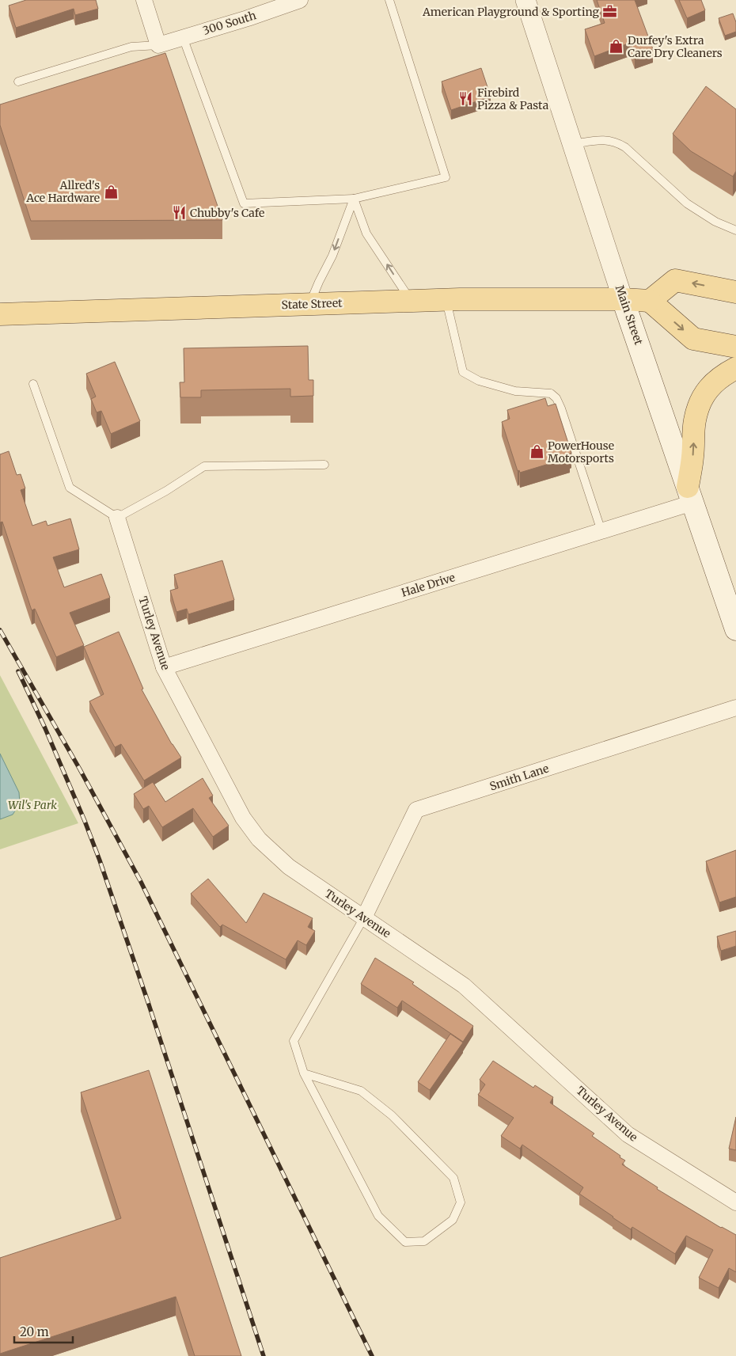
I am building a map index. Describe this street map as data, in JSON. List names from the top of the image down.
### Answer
{
  "streets": {
    "main road": ["State Street", "Main Street"],
    "street": [
      "300 South",
      "Hale Drive",
      "Turley Avenue",
      "Smith Lane"
    ]
  },
  "crossings": [
    ["State Street", "Main Street"],
    ["Main Street", "Hale Drive"],
    ["Hale Drive", "Turley Avenue"],
    ["Turley Avenue", "Smith Lane"]
  ],
  "parks": ["Wil's Park"],
  "places": {
    "office": ["American Playground & Sporting"],
    "shop": ["Durfey's Extra Care Dry Cleaners", "Allred's Ace Hardware", "PowerHouse Motorsports"],
    "restaurant": ["Firebird Pizza & Pasta", "Chubby's Cafe"]
  },
  "scale_bar": "20 m"
}
